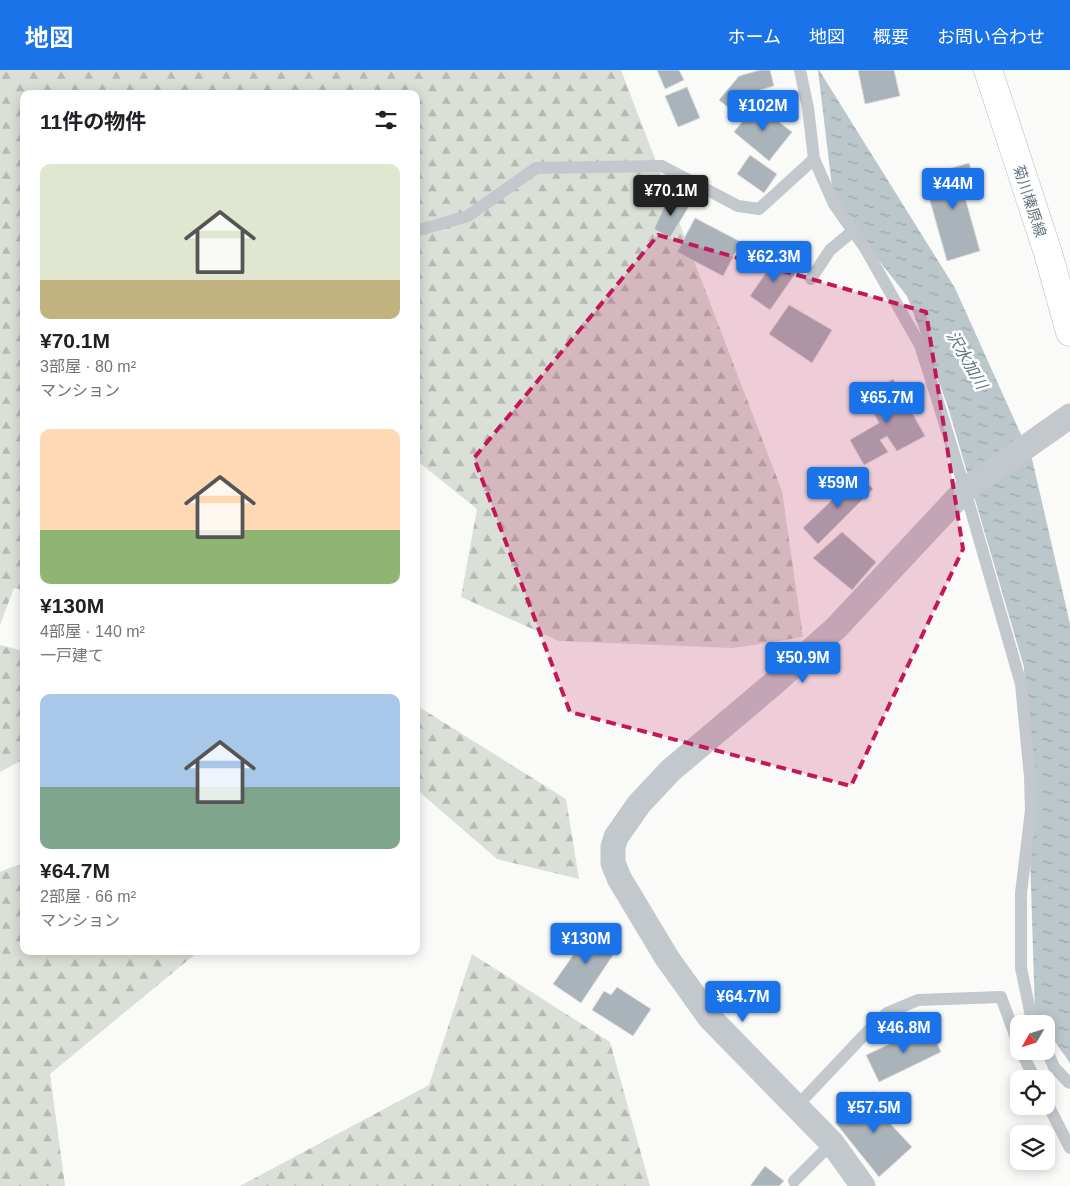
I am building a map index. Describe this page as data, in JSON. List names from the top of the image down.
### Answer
{
  "streets": {
    "main road": ["菊川榛原線"]
  },
  "water": ["沢水加川"],
  "north": "bottom left",
  "page": {
    "header": "地図",
    "nav": [
      "ホーム",
      "地図",
      "概要",
      "お問い合わせ"
    ],
    "price": [
      "¥102M",
      "¥44M",
      "¥70.1M",
      "¥62.3M",
      "¥65.7M",
      "¥59M",
      "¥50.9M",
      "¥130M",
      "¥64.7M",
      "¥46.8M",
      "¥57.5M"
    ],
    "heading": "11件の物件",
    "list": [
      {
        "name": "¥70.1M",
        "note": "3部屋 · 80 m² · マンション"
      },
      {
        "name": "¥130M",
        "note": "4部屋 · 140 m² · 一戸建て"
      },
      {
        "name": "¥64.7M",
        "note": "2部屋 · 66 m² · マンション"
      }
    ]
  }
}
